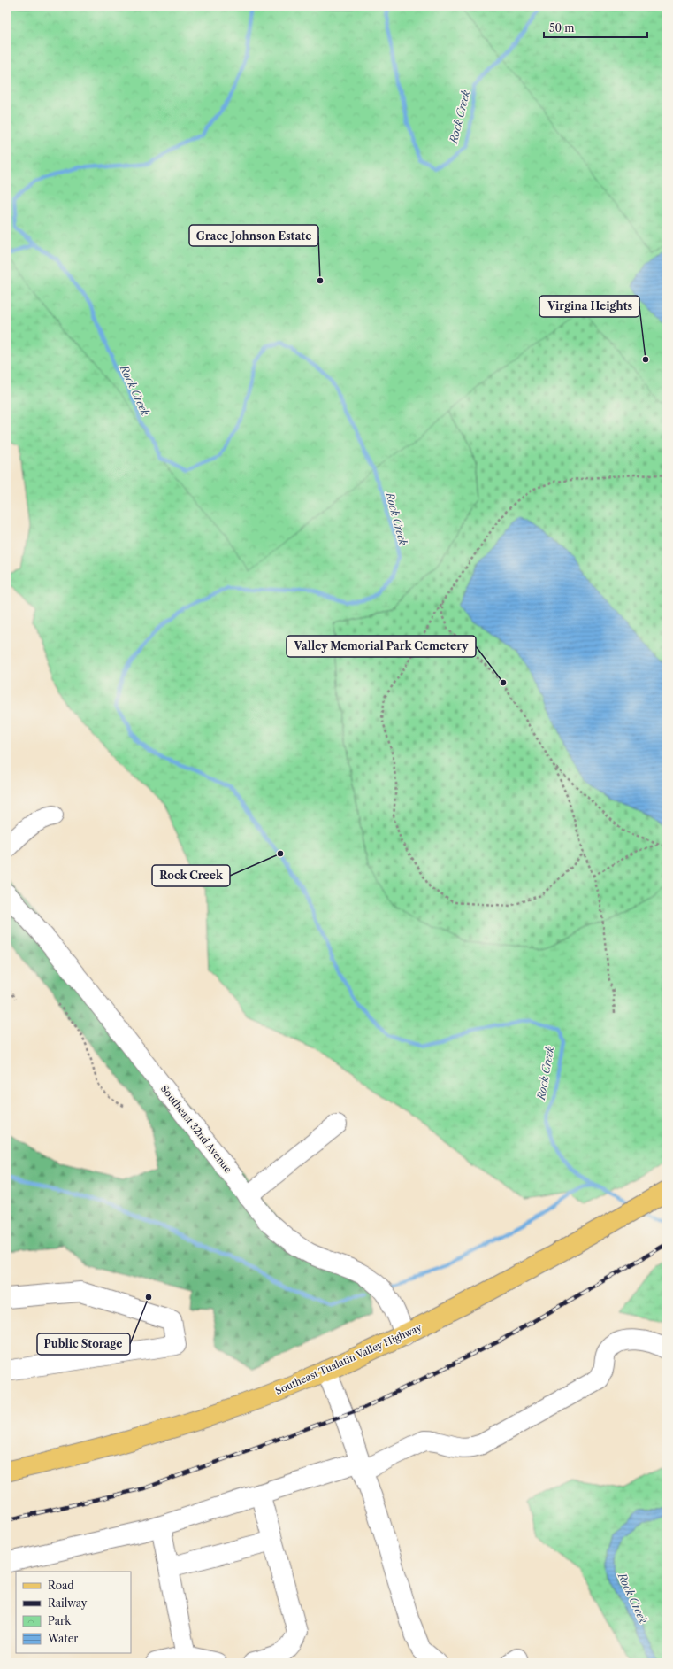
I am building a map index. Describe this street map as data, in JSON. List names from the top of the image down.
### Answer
{
  "streets": {
    "main road": ["Southeast Tualatin Valley Highway"],
    "street": ["Southeast 32nd Avenue"]
  },
  "crossings": [
    ["Southeast 32nd Avenue", "Southeast Tualatin Valley Highway"]
  ],
  "water": ["Rock Creek"],
  "places": [
    "Grace Johnson Estate",
    "Virgina Heights",
    "Valley Memorial Park Cemetery",
    "Rock Creek",
    "Public Storage"
  ],
  "legend": [
    "Road",
    "Railway",
    "Park",
    "Water"
  ],
  "scale_bar": "50 m"
}
